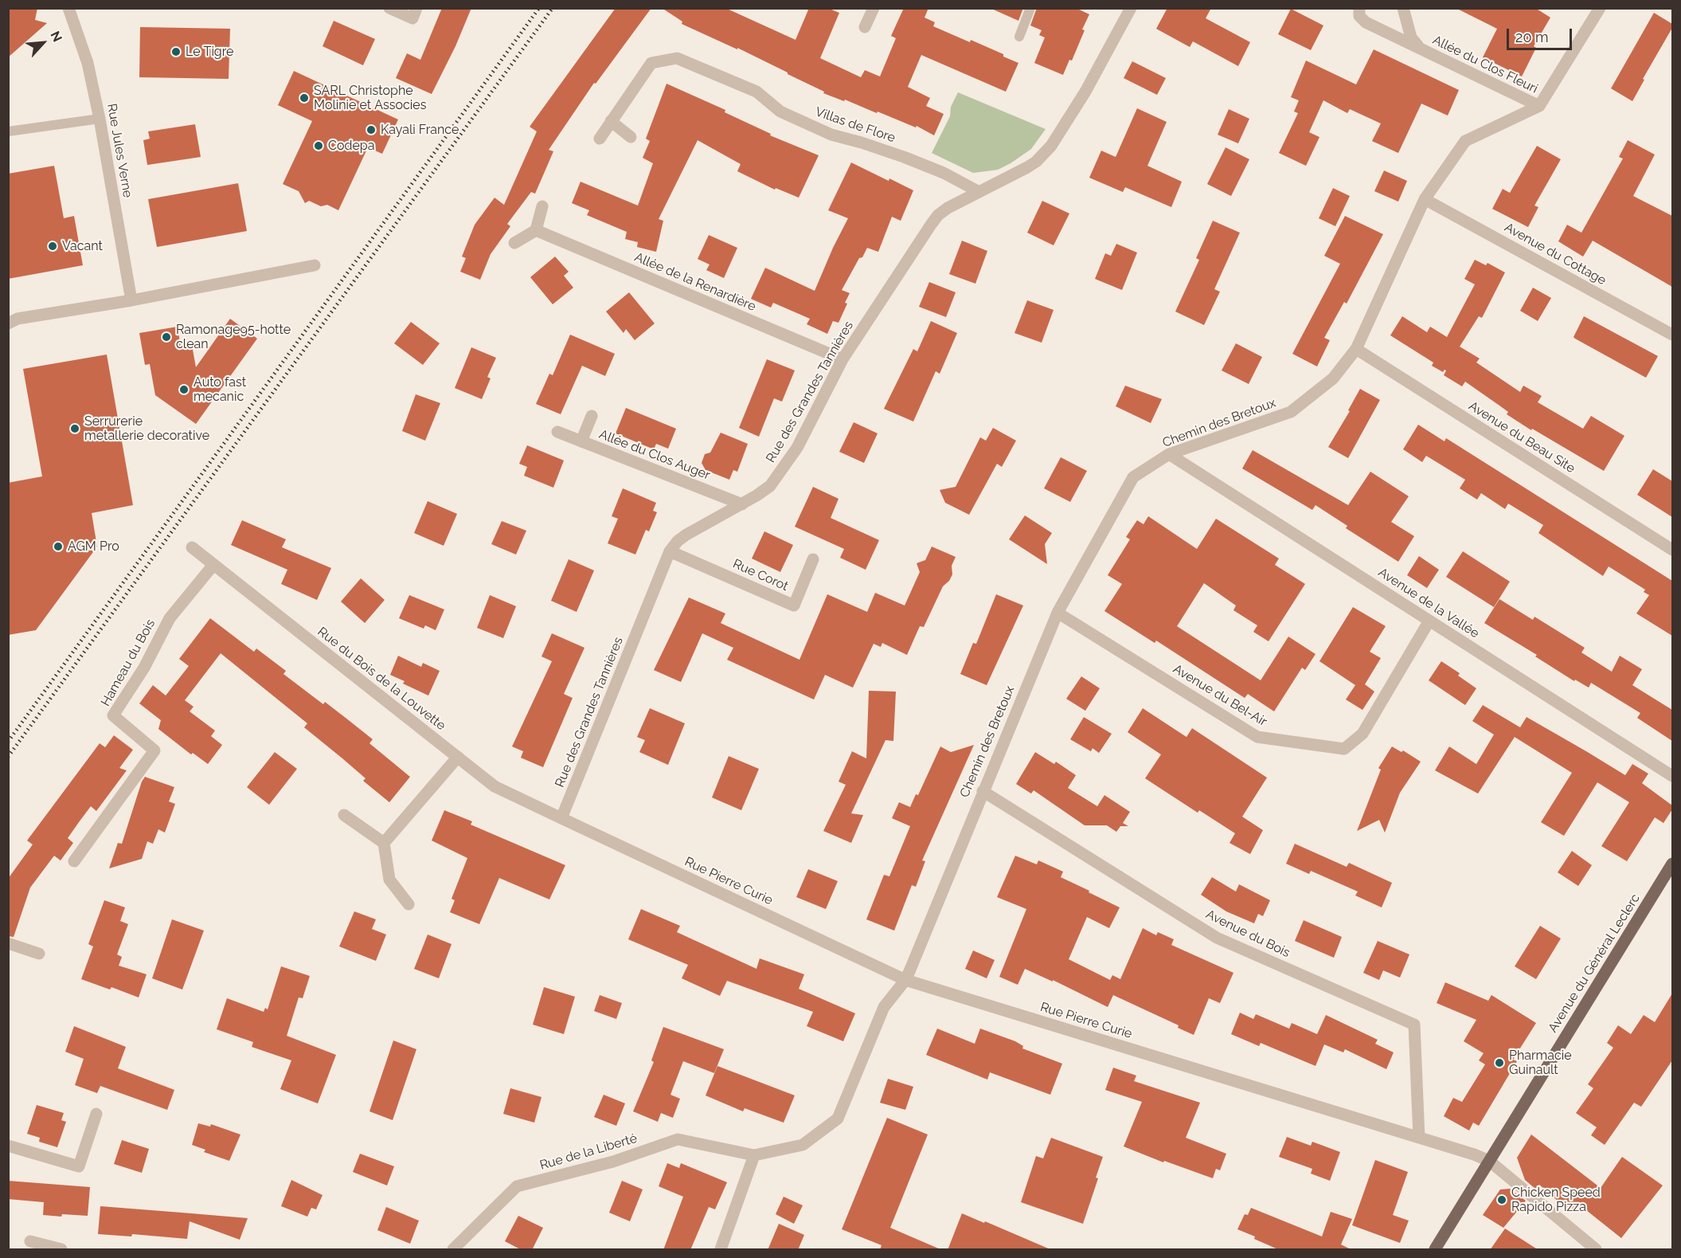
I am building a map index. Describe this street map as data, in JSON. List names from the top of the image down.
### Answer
{
  "streets": {
    "main road": ["Avenue du Général Leclerc"],
    "street": [
      "Allée du Clos Fleuri",
      "Villas de Flore",
      "Rue Jules Verne",
      "Avenue du Cottage",
      "Allée de la Renardière",
      "Rue des Grandes Tannières",
      "Chemin des Bretoux",
      "Avenue du Beau Site",
      "Allée du Clos Auger",
      "Rue Corot",
      "Avenue de la Vallée",
      "Hameau du Bois",
      "Rue du Bois de la Louvette",
      "Avenue du Bel-Air",
      "Rue Pierre Curie",
      "Avenue du Bois",
      "Rue de la Liberté"
    ]
  },
  "crossings": [
    ["Allée du Clos Fleuri", "Chemin des Bretoux"],
    ["Villas de Flore", "Rue des Grandes Tannières"],
    ["Avenue du Cottage", "Chemin des Bretoux"],
    ["Allée de la Renardière", "Rue des Grandes Tannières"],
    ["Rue des Grandes Tannières", "Allée du Clos Auger"],
    ["Rue des Grandes Tannières", "Rue Corot"],
    ["Rue des Grandes Tannières", "Rue du Bois de la Louvette"],
    ["Rue des Grandes Tannières", "Rue Pierre Curie"],
    ["Chemin des Bretoux", "Avenue du Beau Site"],
    ["Chemin des Bretoux", "Avenue de la Vallée"],
    ["Chemin des Bretoux", "Avenue du Bel-Air"],
    ["Chemin des Bretoux", "Rue Pierre Curie"],
    ["Chemin des Bretoux", "Avenue du Bois"],
    ["Chemin des Bretoux", "Rue de la Liberté"],
    ["Avenue de la Vallée", "Avenue du Bel-Air"],
    ["Hameau du Bois", "Rue du Bois de la Louvette"],
    ["Rue du Bois de la Louvette", "Rue Pierre Curie"],
    ["Rue Pierre Curie", "Avenue du Bois"],
    ["Rue Pierre Curie", "Avenue du Général Leclerc"]
  ],
  "places": [
    "Le Tigre",
    "SARL Christophe Molinie et Associes",
    "Kayali France",
    "Codepa",
    "Vacant",
    "Ramonage95-hotte clean",
    "Auto fast mecanic",
    "Serrurerie metallerie decorative",
    "AGM Pro",
    "Pharmacie Guinault",
    "Chicken Speed Rapido Pizza"
  ],
  "scale_bar": "20 m",
  "north": "top right"
}
